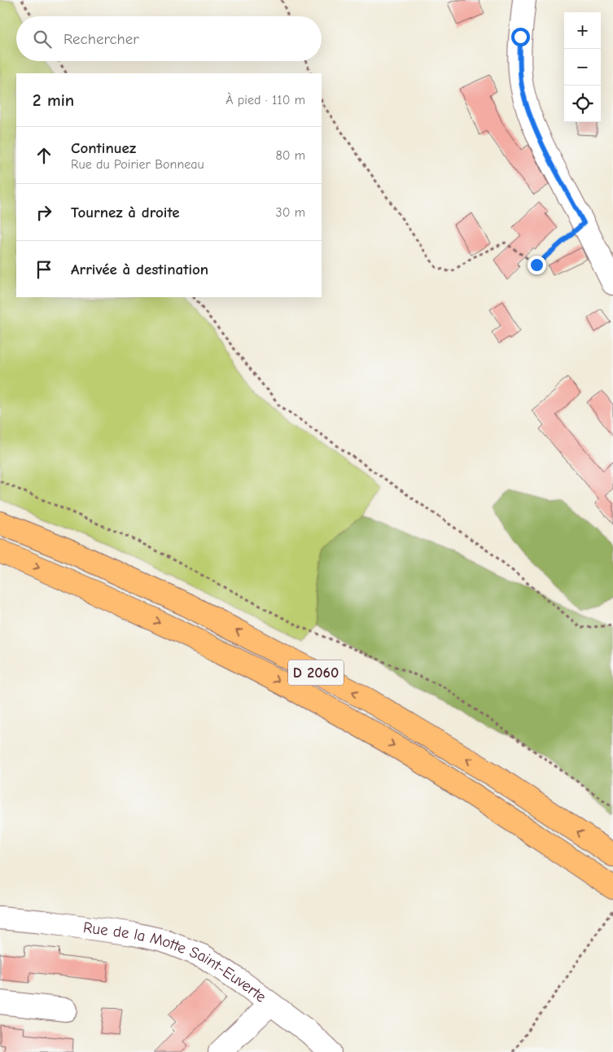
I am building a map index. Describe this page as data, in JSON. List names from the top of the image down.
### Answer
{
  "streets": {
    "highway": ["D 2060"],
    "street": ["Rue de la Motte Saint-Euverte"]
  },
  "page": {
    "map_buttons": ["+", "−"],
    "search": "Rechercher",
    "heading": ["2 min", "À pied · 110 m"],
    "list": [
      ["Continuez", "Rue du Poirier Bonneau", "80 m"],
      ["Tournez à droite", "30 m"],
      "Arrivée à destination"
    ]
  }
}
